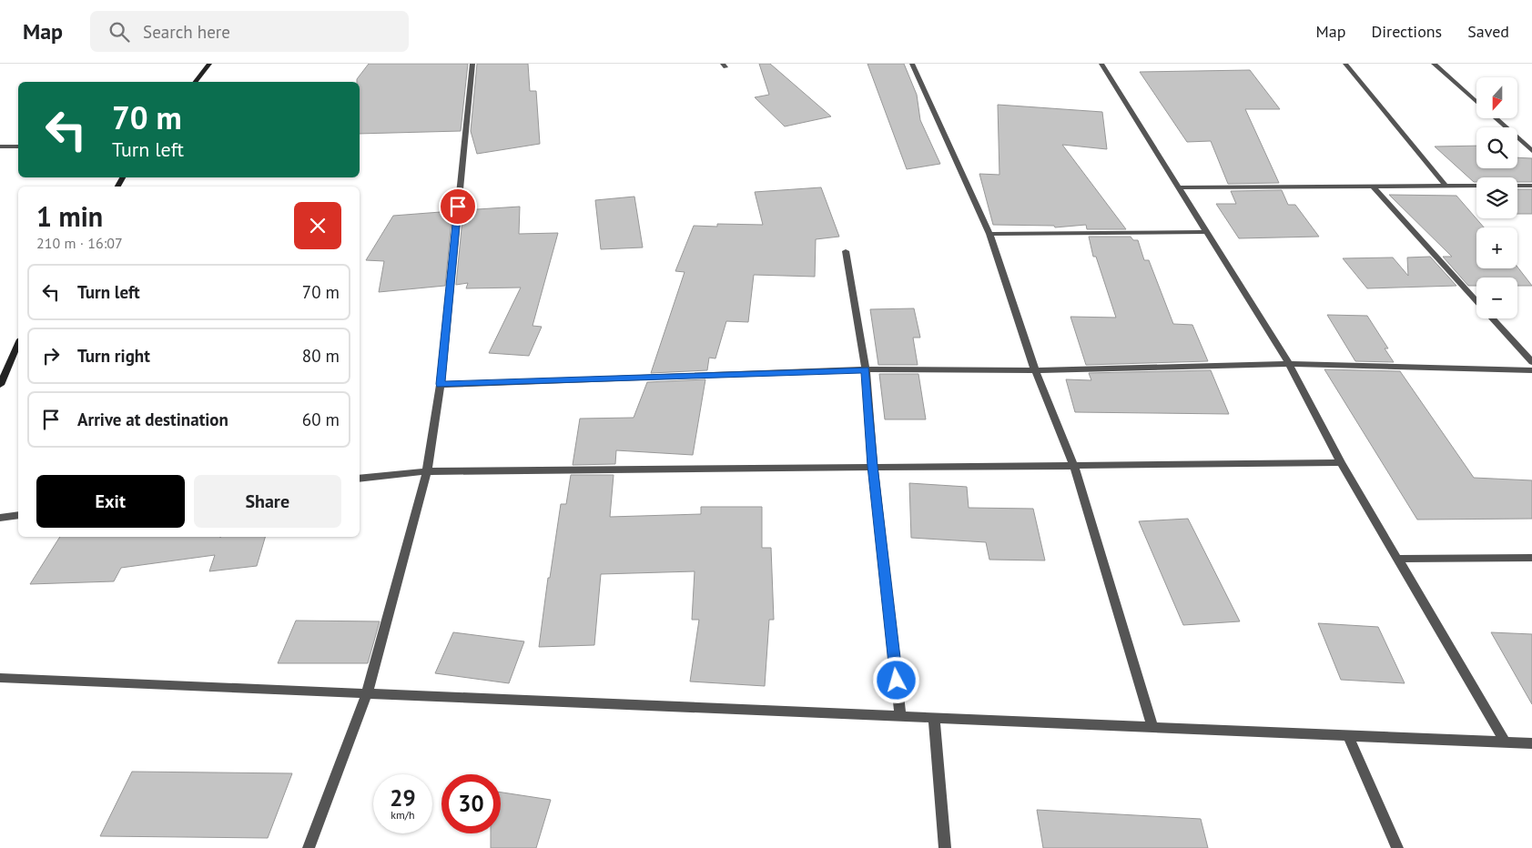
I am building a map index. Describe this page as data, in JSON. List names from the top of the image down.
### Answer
{
  "north": "bottom",
  "page": {
    "header": "Map",
    "search": "Search here",
    "nav": ["Map", "Directions", "Saved"],
    "map_buttons": ["+", "−"],
    "turn": ["70 m", "Turn left"],
    "heading": ["1 min", "210 m · 16:07"],
    "list": [
      {
        "name": "Turn left",
        "value": "70 m"
      },
      {
        "name": "Turn right",
        "value": "80 m"
      },
      {
        "name": "Arrive at destination",
        "value": "60 m"
      }
    ],
    "buttons": ["Exit", "Share"],
    "speed": "29 km/h",
    "limit": "30"
  }
}
